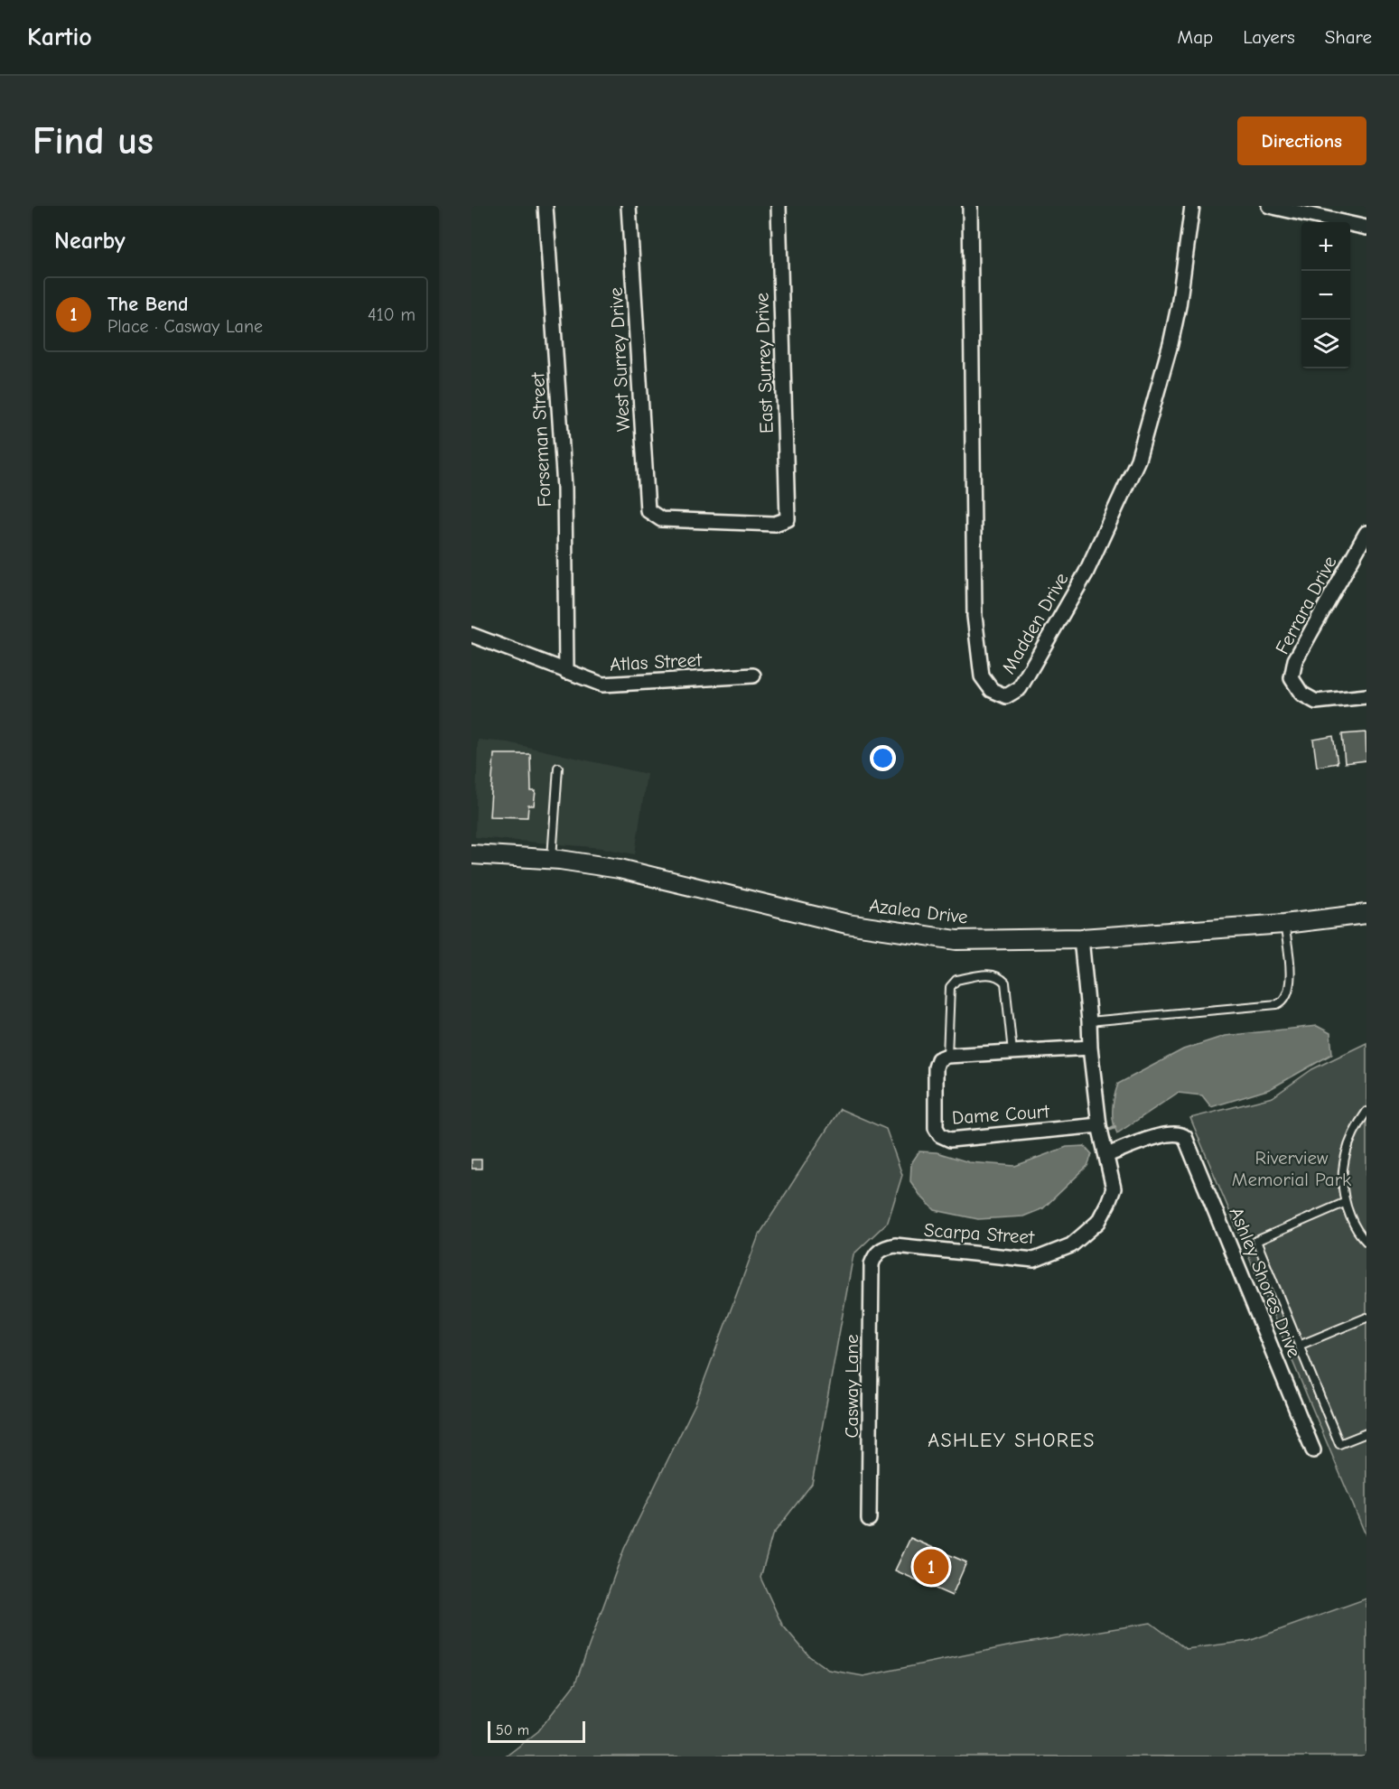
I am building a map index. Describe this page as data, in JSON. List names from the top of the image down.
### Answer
{
  "streets": {
    "street": [
      "West Surrey Drive",
      "East Surrey Drive",
      "Forseman Street",
      "Ferrara Drive",
      "Madden Drive",
      "Atlas Street",
      "Azalea Drive",
      "Dame Court",
      "Scarpa Street",
      "Ashley Shores Drive",
      "Casway Lane"
    ]
  },
  "crossings": [
    ["West Surrey Drive", "East Surrey Drive"],
    ["Forseman Street", "Atlas Street"],
    ["Scarpa Street", "Ashley Shores Drive"],
    ["Scarpa Street", "Casway Lane"]
  ],
  "districts": ["ASHLEY SHORES"],
  "parks": ["Riverview Memorial Park"],
  "scale_bar": "50 m",
  "page": {
    "header": "Kartio",
    "nav": ["Map", "Layers", "Share"],
    "buttons": "Directions",
    "title": "Find us",
    "heading": "Nearby",
    "map_buttons": ["+", "−"],
    "list": [
      {
        "mark": "1",
        "name": "The Bend",
        "note": "Place · Casway Lane",
        "value": "410 m"
      }
    ],
    "pins": "1",
    "scale": "50 m"
  }
}
